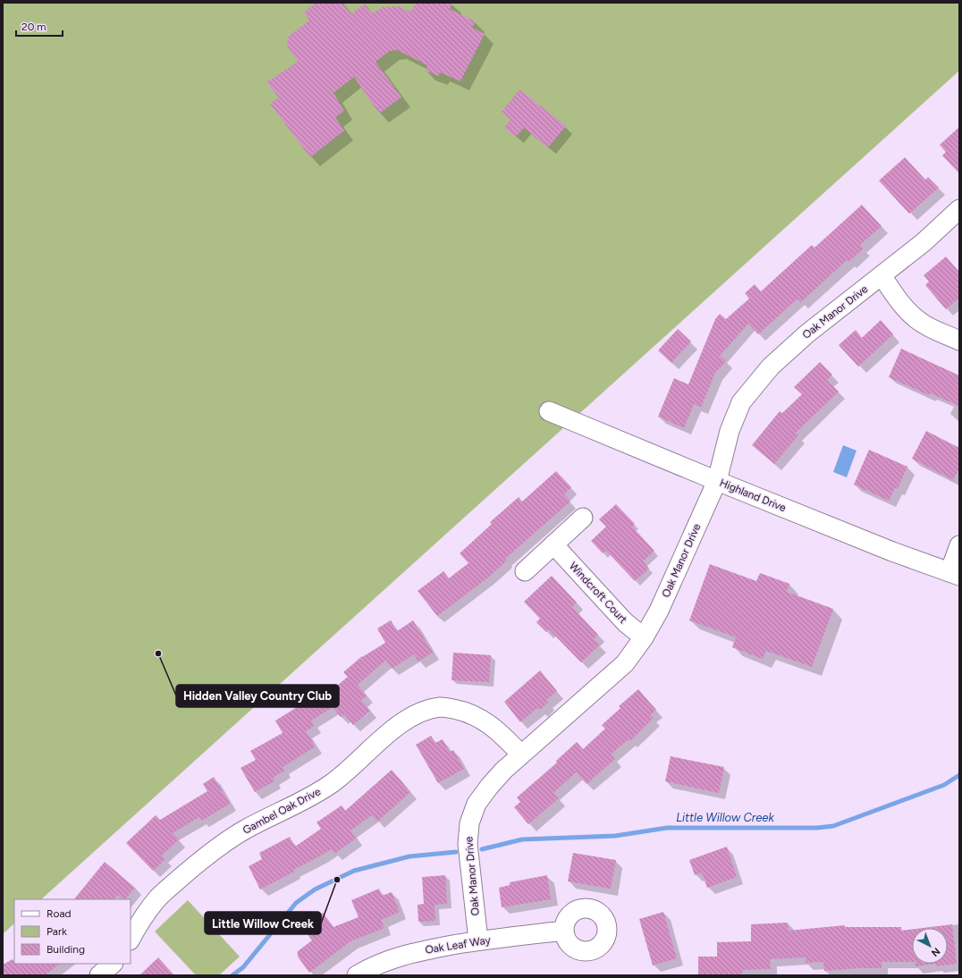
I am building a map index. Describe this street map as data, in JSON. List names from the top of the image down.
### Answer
{
  "streets": {
    "street": [
      "Oak Manor Drive",
      "Highland Drive",
      "Windcroft Court",
      "Gambel Oak Drive",
      "Oak Leaf Way"
    ]
  },
  "crossings": [
    ["Oak Manor Drive", "Highland Drive"],
    ["Oak Manor Drive", "Windcroft Court"],
    ["Oak Manor Drive", "Gambel Oak Drive"],
    ["Oak Manor Drive", "Oak Leaf Way"]
  ],
  "water": ["Little Willow Creek"],
  "places": ["Hidden Valley Country Club", "Little Willow Creek"],
  "legend": ["Road", "Park", "Building"],
  "scale_bar": "20 m",
  "north": "bottom right"
}
